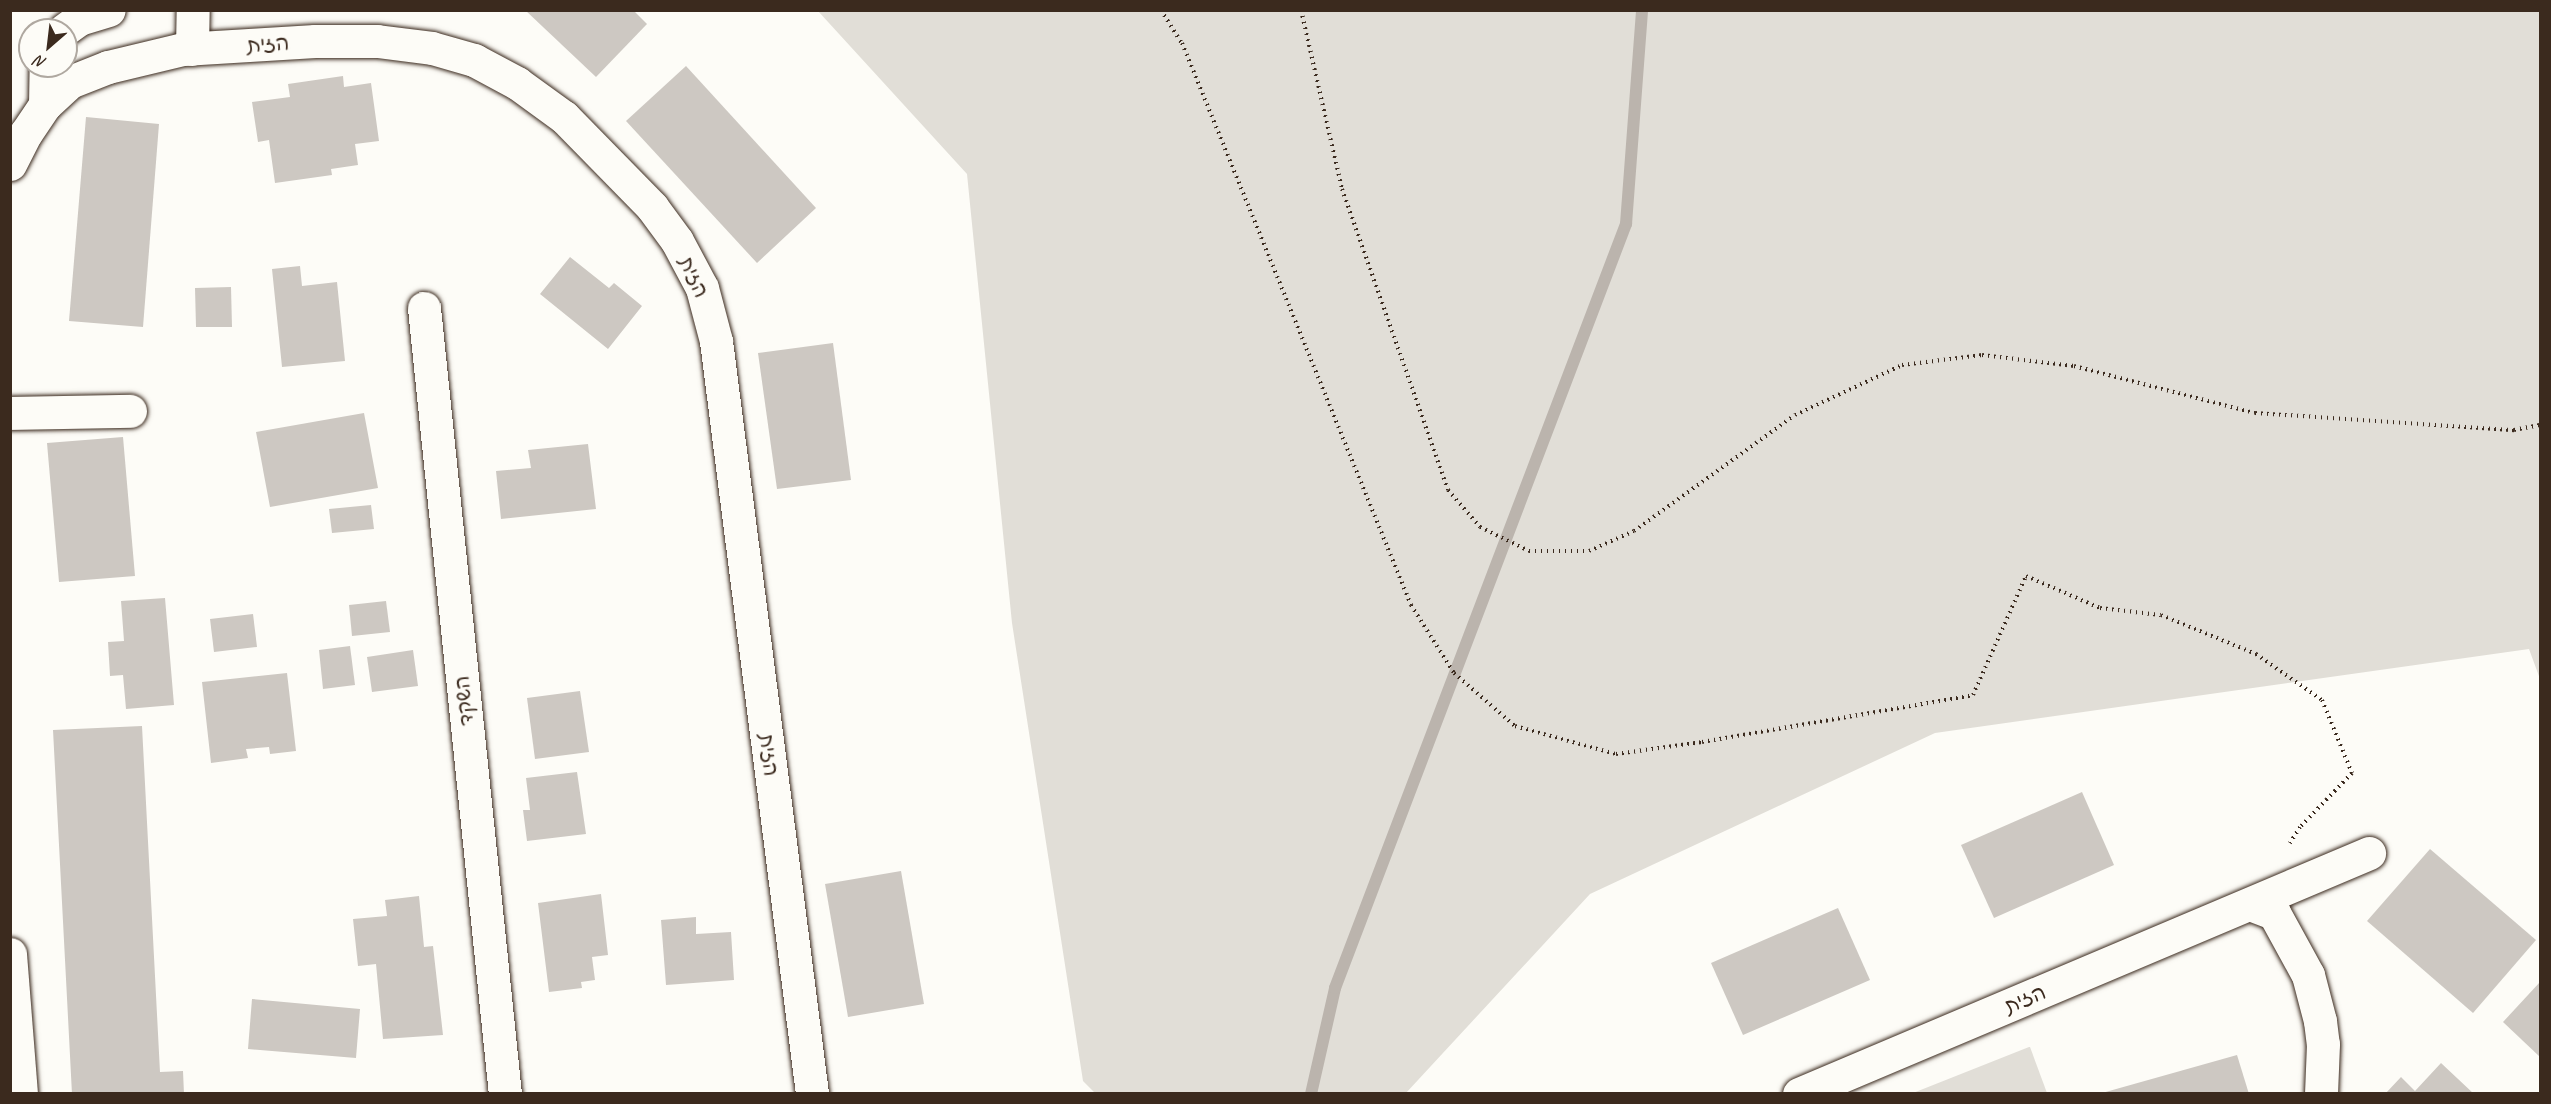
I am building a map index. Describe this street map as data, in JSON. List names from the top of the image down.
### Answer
{
  "streets": {
    "street": ["הזית", "השקד"]
  },
  "north": "bottom left"
}
